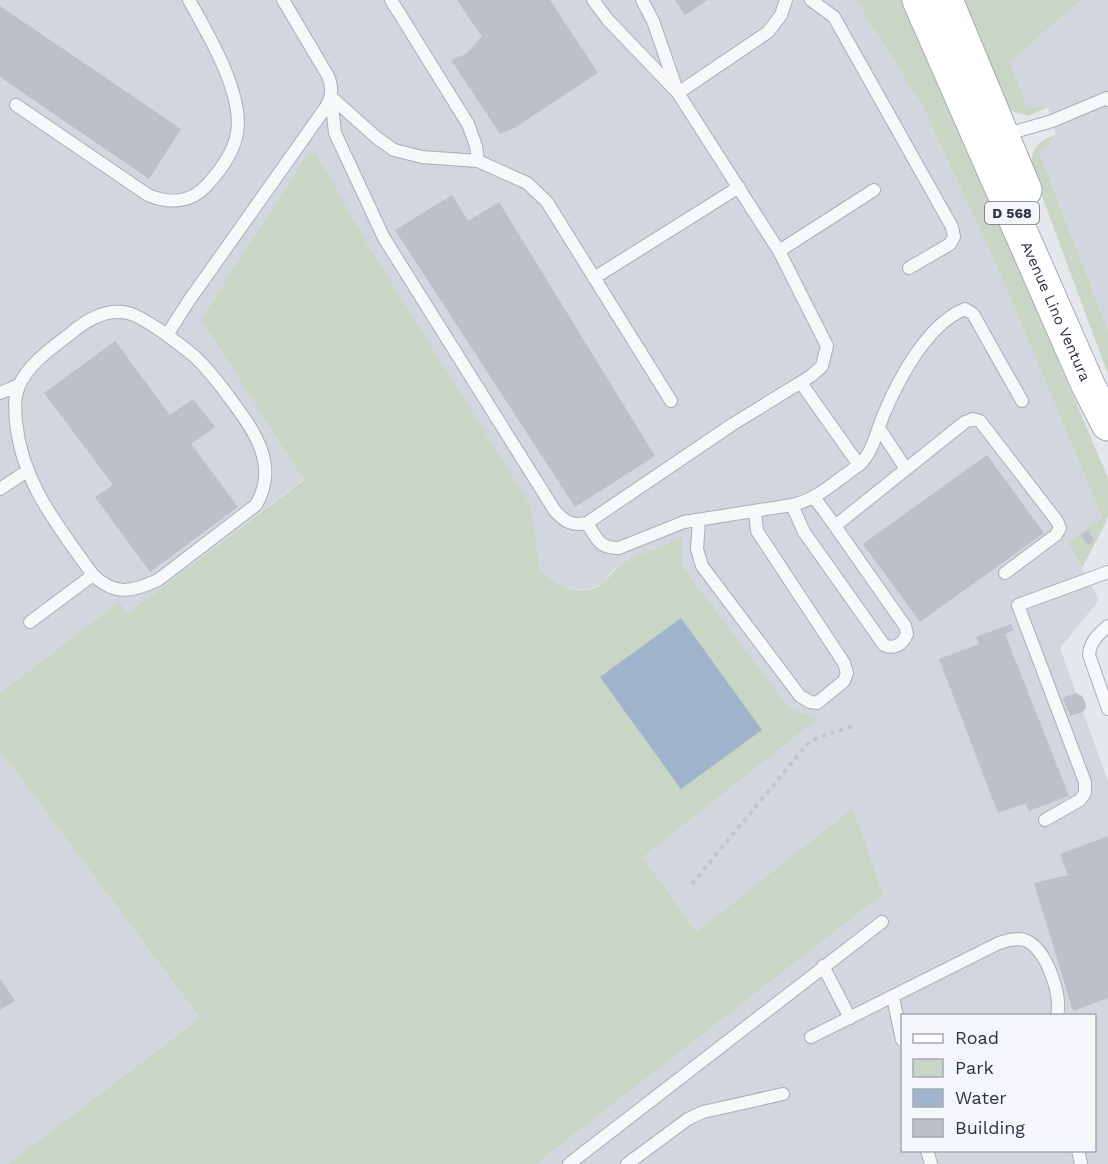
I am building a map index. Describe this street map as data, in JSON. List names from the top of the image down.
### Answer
{
  "streets": {
    "main road": ["D 568", "Avenue Lino Ventura"]
  },
  "legend": [
    "Road",
    "Park",
    "Water",
    "Building"
  ]
}
